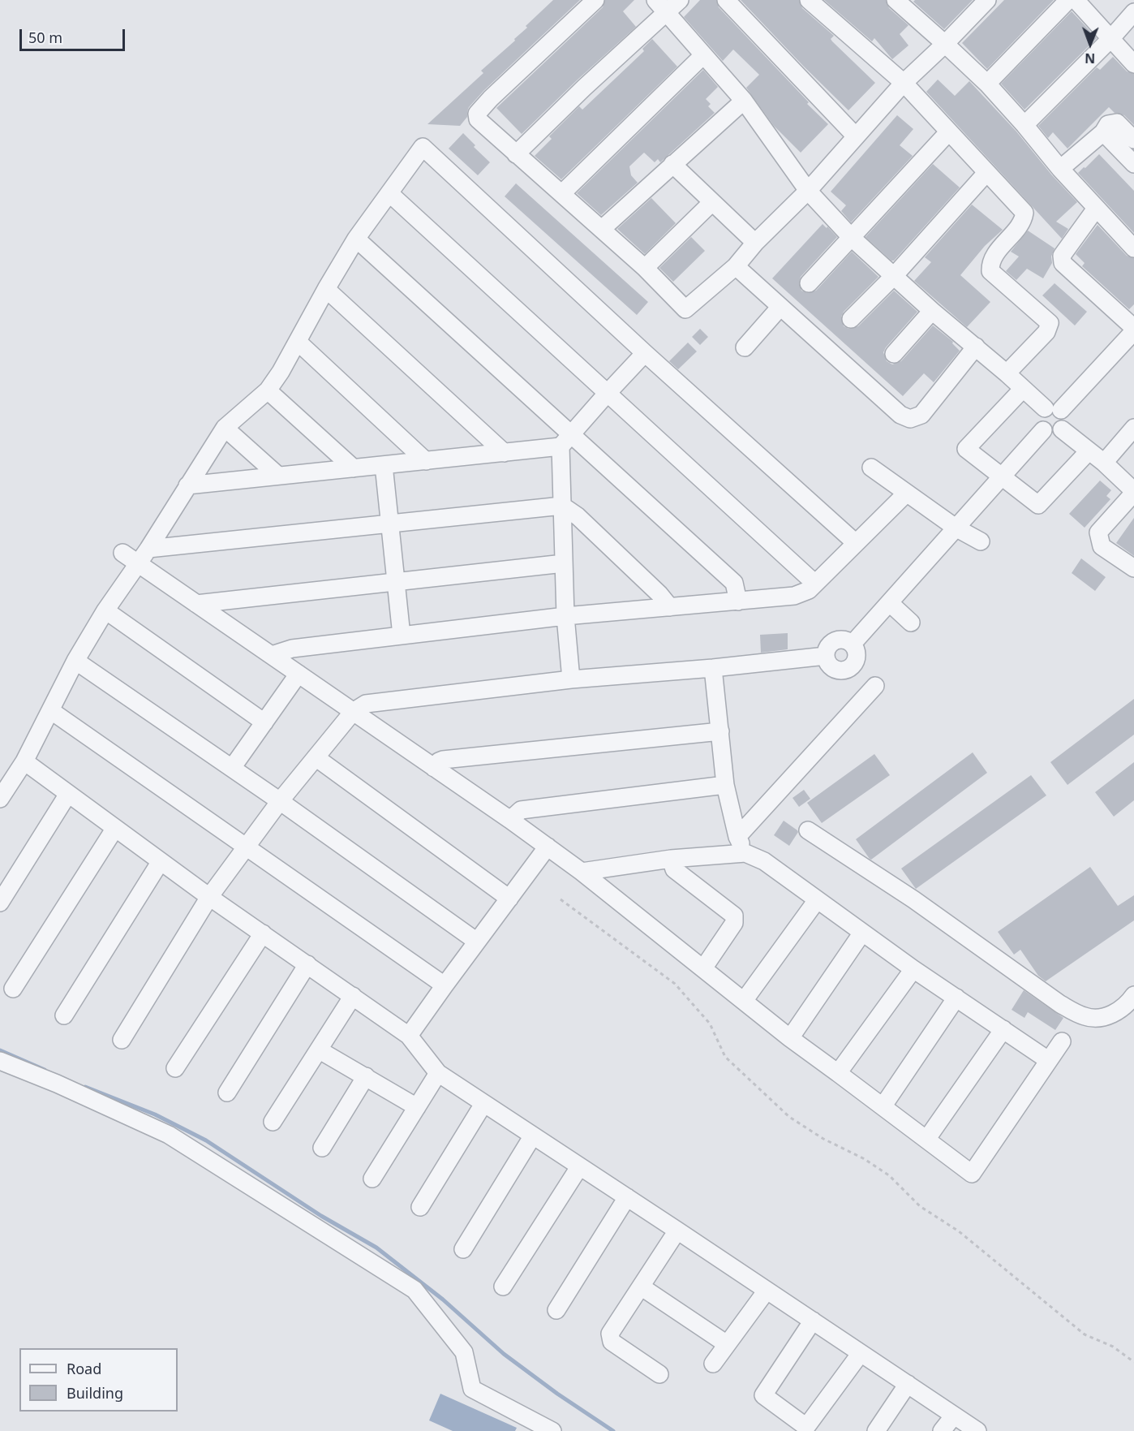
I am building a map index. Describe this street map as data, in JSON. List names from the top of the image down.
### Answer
{
  "legend": ["Road", "Building"],
  "scale_bar": "50 m",
  "north": "bottom"
}
